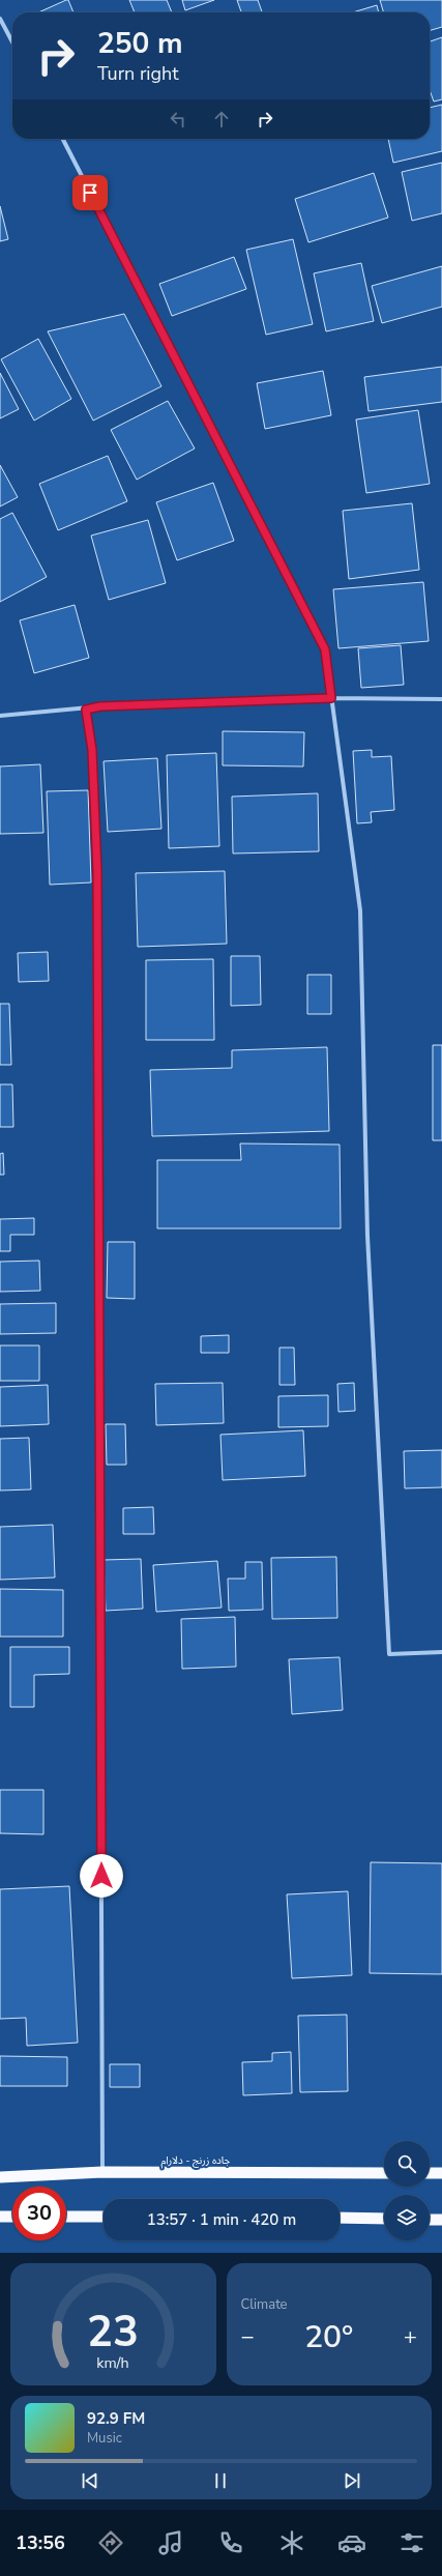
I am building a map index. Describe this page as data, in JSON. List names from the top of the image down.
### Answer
{
  "streets": {
    "highway": ["جاده زرنج - دلارام"]
  },
  "page": {
    "turn": ["250 m", "Turn right"],
    "limit": "30",
    "trip": "13:57 · 1 min · 420 m",
    "tile": "Climate",
    "heat": ["−", "20°", "+"],
    "song": ["92.9 FM", "Music"],
    "tabs": "13:56",
    "gauge": ["23", "km/h"]
  }
}
